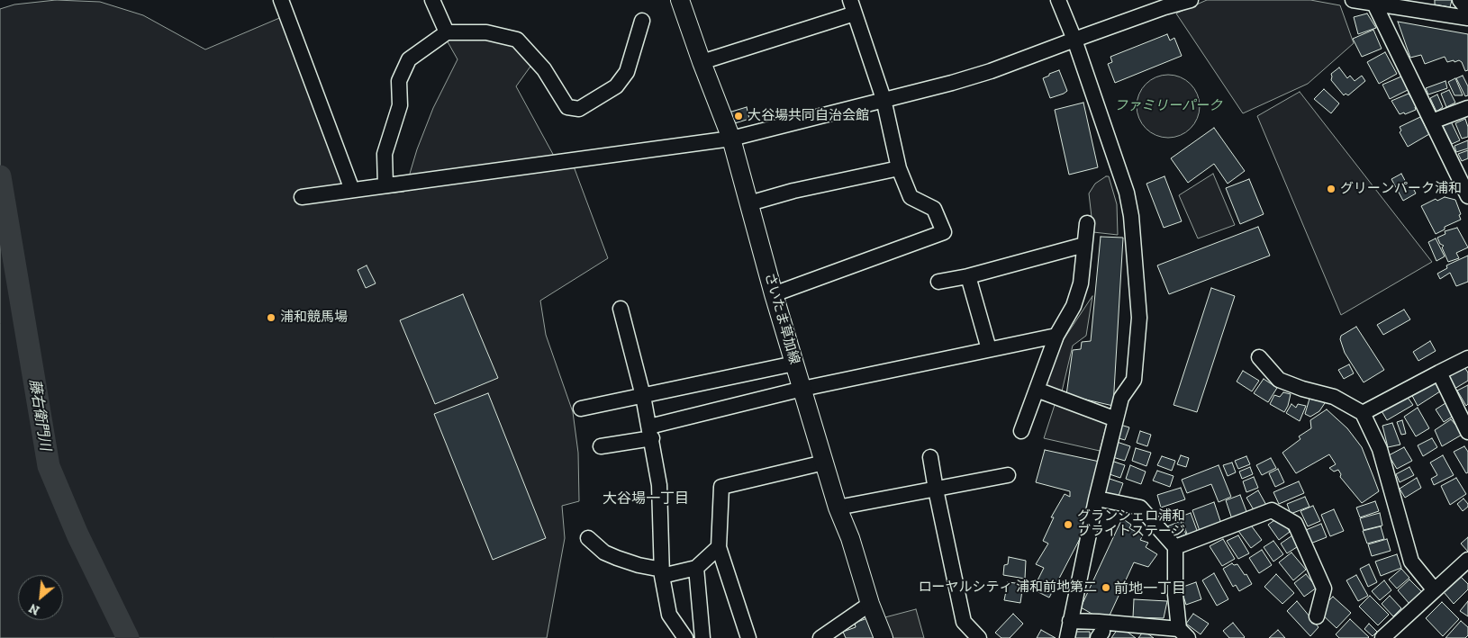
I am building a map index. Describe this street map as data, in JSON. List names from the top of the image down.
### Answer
{
  "streets": {
    "main road": ["さいたま草加線"]
  },
  "districts": ["大谷場一丁目", "前地一丁目"],
  "water": ["藤右衛門川"],
  "parks": ["ファミリーパーク"],
  "places": [
    "大谷場共同自治会館",
    "グリーンパーク浦和",
    "浦和競馬場",
    "グランシェロ浦和 ブライトステージ",
    "ローヤルシティ 浦和前地第二"
  ],
  "north": "bottom left"
}
